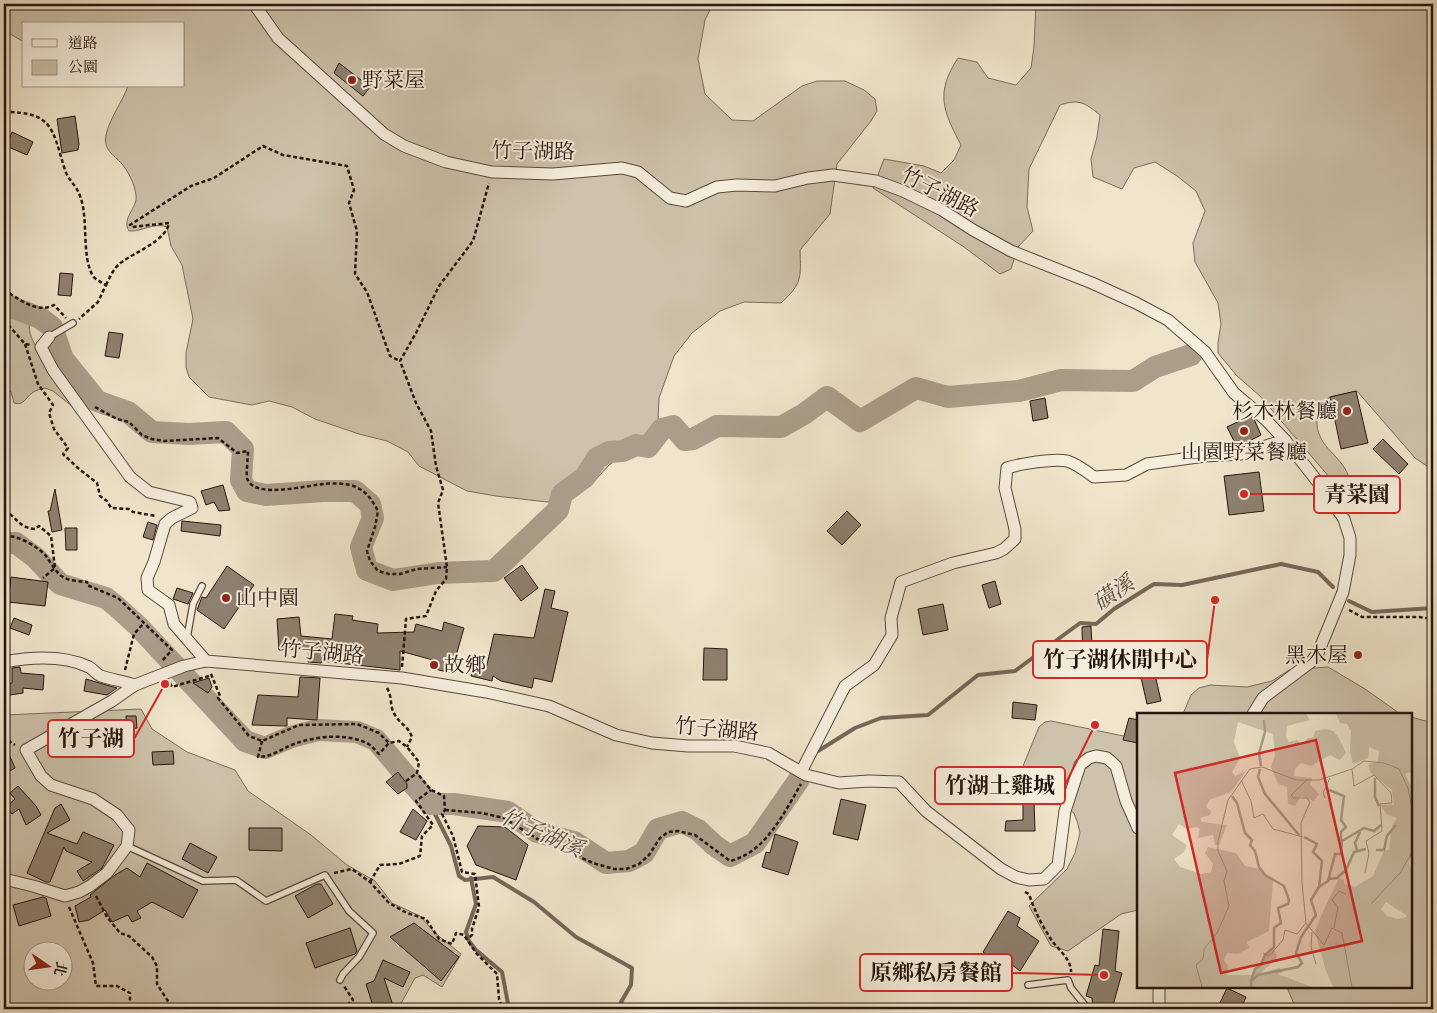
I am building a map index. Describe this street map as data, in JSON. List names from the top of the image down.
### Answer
{
  "streets": {
    "street": ["竹子湖路"]
  },
  "water": ["磺溪", "竹子湖溪"],
  "places": [
    "野菜屋",
    "杉木林餐廳",
    "山園野菜餐廳",
    "青菜園",
    "山中園",
    "竹子湖休閒中心",
    "黑木屋",
    "故鄉",
    "竹子湖",
    "竹湖土雞城",
    "原鄉私房餐館"
  ],
  "legend": ["道路", "公園"],
  "north": "right"
}
